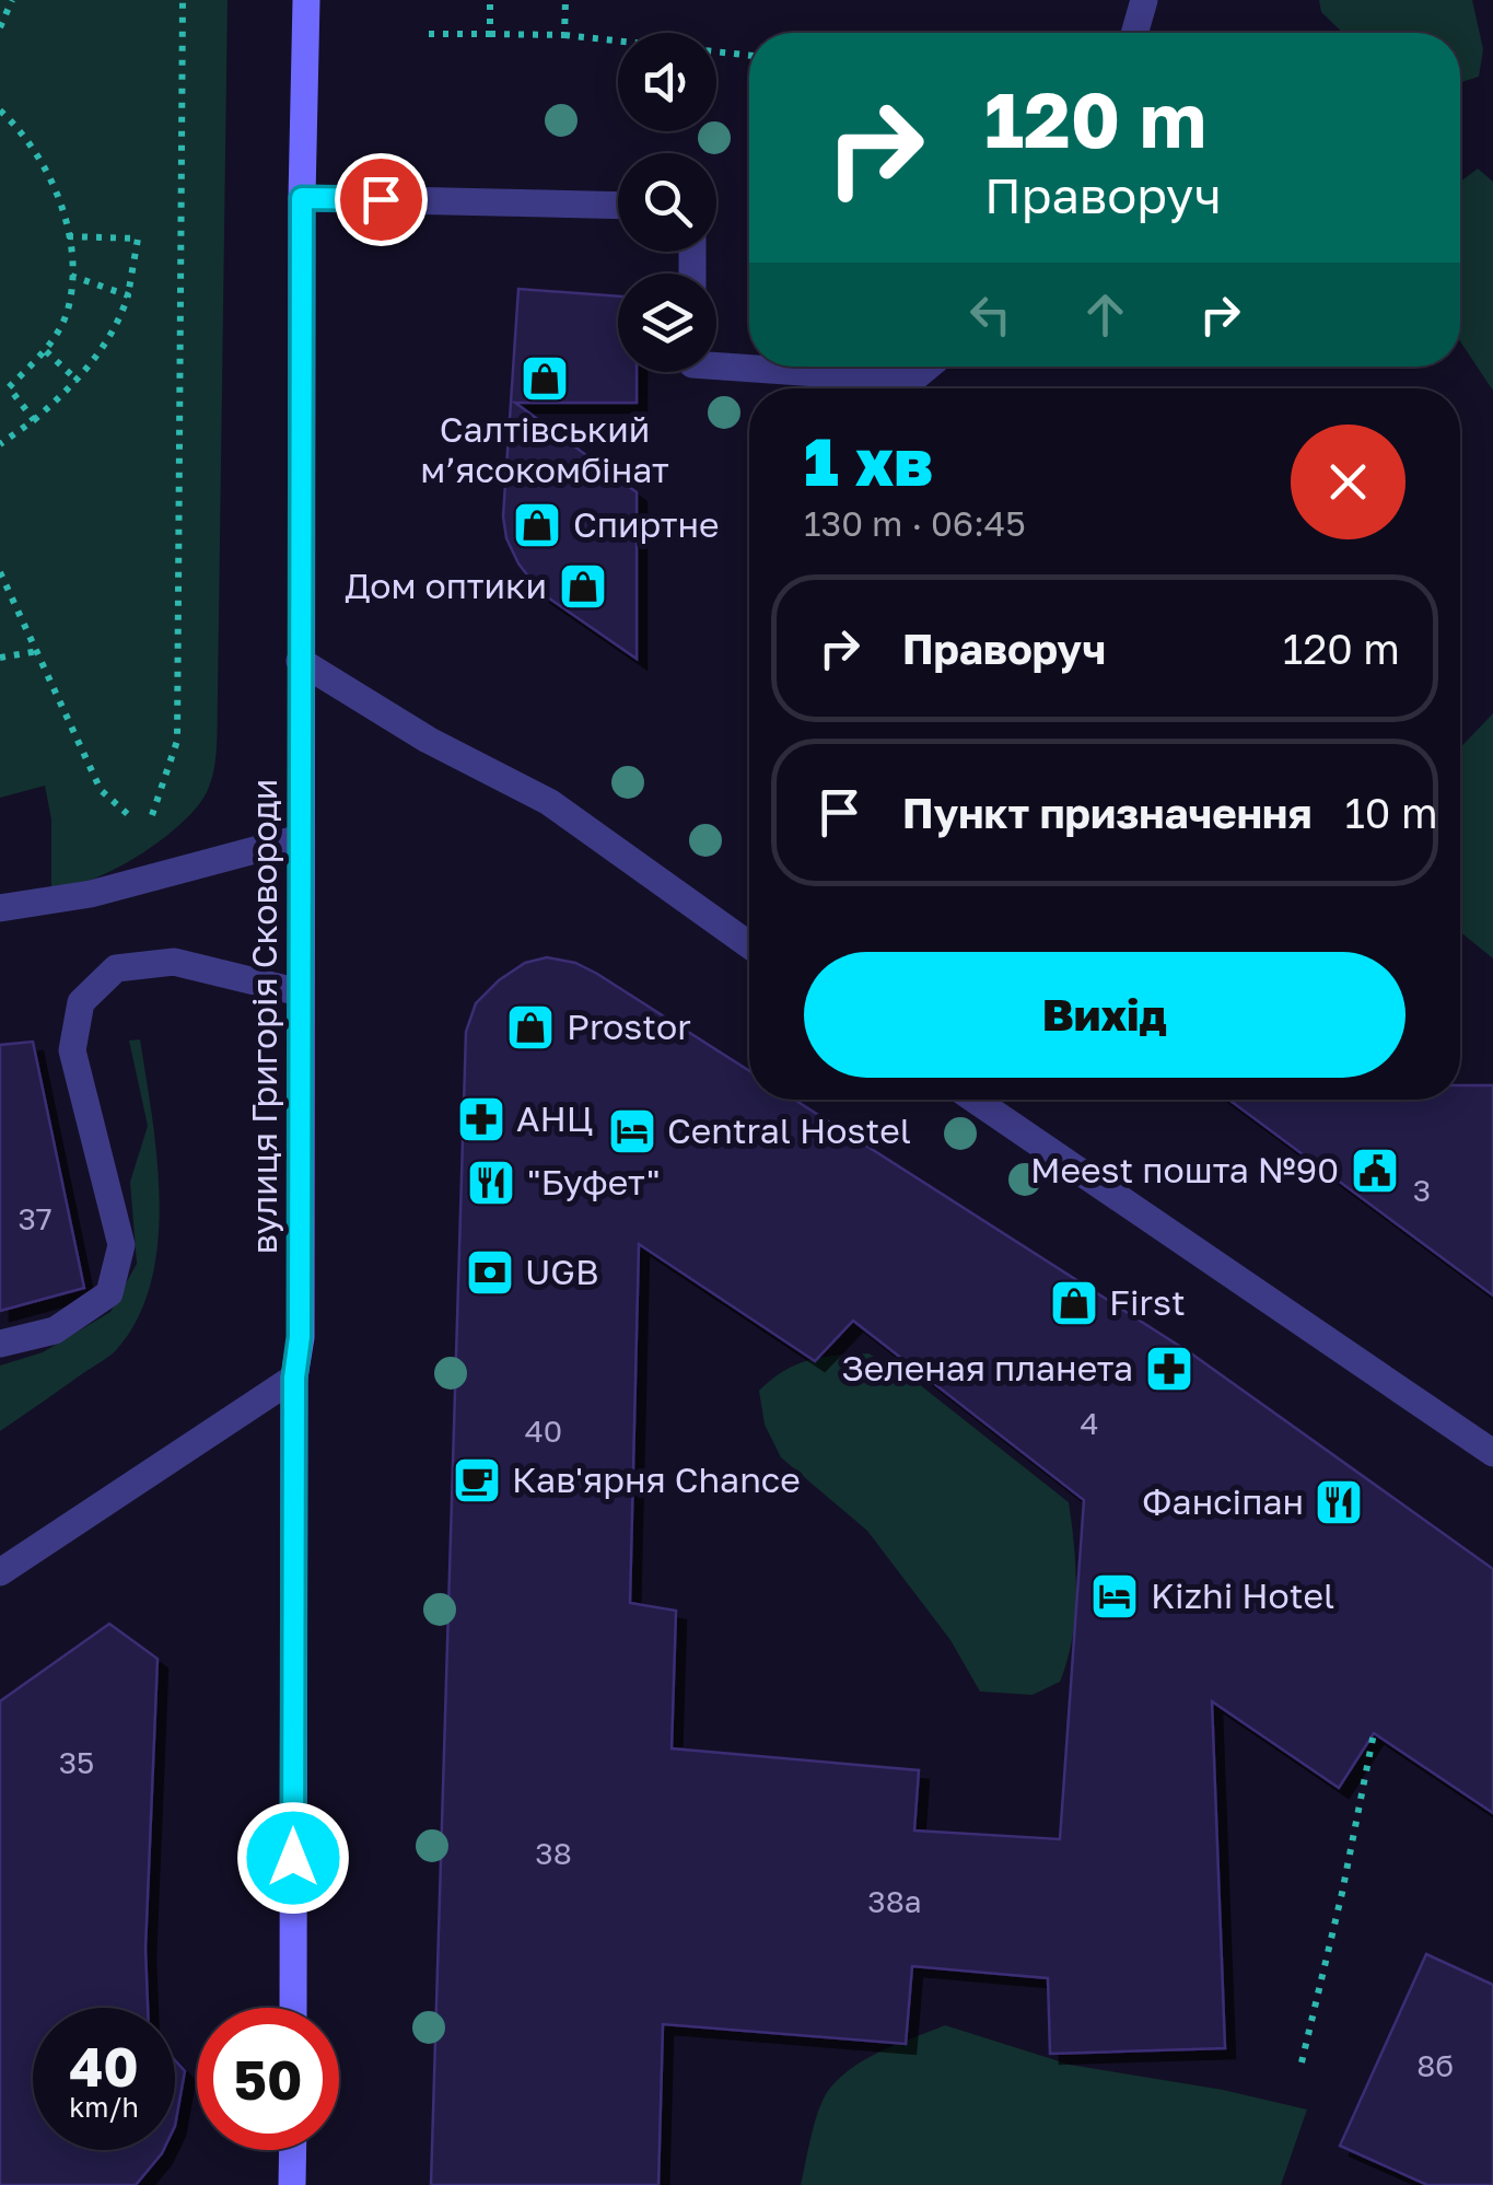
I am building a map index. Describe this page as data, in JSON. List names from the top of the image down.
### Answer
{
  "streets": {
    "main road": ["вулиця Григорія Сковороди"]
  },
  "places": {
    "shop": [
      "Салтівський мʼясокомбінат",
      "Спиртне",
      "Дом оптики",
      "Prostor",
      "First"
    ],
    "pharmacy": ["АНЦ", "Зеленая планета"],
    "hotel": ["Central Hostel", "Kizhi Hotel"],
    "public building": ["Meest пошта №90"],
    "restaurant": ["\"Буфет\"", "Фансіпан"],
    "bank": ["UGB"],
    "cafe": ["Кав'ярня Chance"]
  },
  "house_numbers": [
    "3",
    "37",
    "4",
    "40",
    "35",
    "38",
    "38а",
    "8б"
  ],
  "page": {
    "turn": ["120 m", "Праворуч"],
    "heading": ["1 хв", "130 m · 06:45"],
    "list": [
      {
        "name": "Праворуч",
        "value": "120 m"
      },
      {
        "name": "Пункт призначення",
        "value": "10 m"
      }
    ],
    "buttons": "Вихід",
    "speed": "40 km/h",
    "limit": "50"
  }
}
